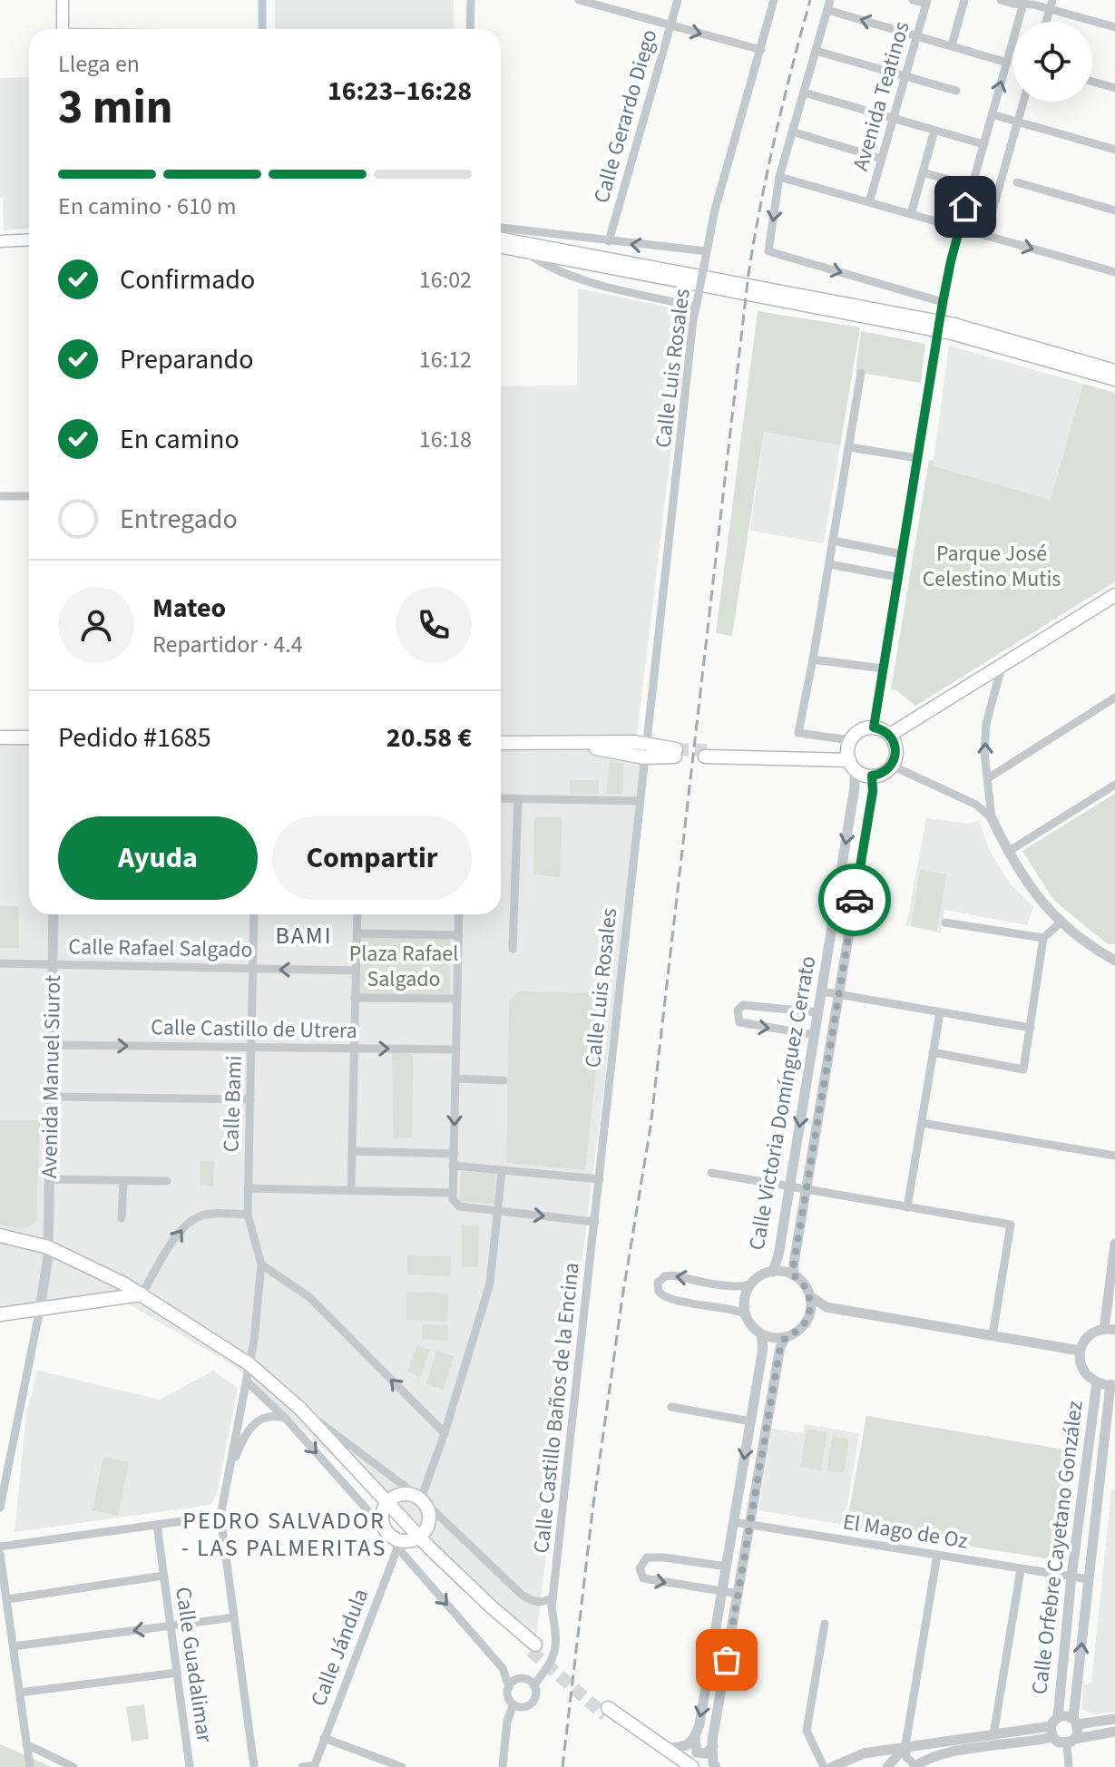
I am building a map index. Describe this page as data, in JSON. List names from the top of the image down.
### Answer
{
  "streets": {
    "street": [
      "Avenida Teatinos",
      "Calle Gerardo Diego",
      "Calle Luis Rosales",
      "Calle Rafael Salgado",
      "Calle Castillo de Utrera",
      "Avenida Manuel Siurot",
      "Calle Victoria Domínguez Cerrato",
      "Calle Bami",
      "Calle Castillo Baños de la Encina",
      "El Mago de Oz",
      "Calle Orfebre Cayetano González",
      "Calle Jándula",
      "Calle Guadalimar"
    ]
  },
  "crossings": [
    ["Calle Luis Rosales", "Calle Castillo Baños de la Encina"],
    ["Calle Rafael Salgado", "Avenida Manuel Siurot"],
    ["Calle Rafael Salgado", "Calle Bami"],
    ["Calle Castillo de Utrera", "Avenida Manuel Siurot"],
    ["Calle Castillo de Utrera", "Calle Bami"],
    ["El Mago de Oz", "Calle Orfebre Cayetano González"]
  ],
  "districts": ["BAMI", "PEDRO SALVADOR - LAS PALMERITAS"],
  "parks": ["Parque José Celestino Mutis", "Plaza Rafael Salgado"],
  "page": {
    "heading": ["3 min", "Llega en", "16:23–16:28"],
    "panel": [
      "Mateo",
      "Repartidor · 4.4",
      "Pedido #1685",
      "20.58 €"
    ],
    "bar": "En camino · 610 m",
    "list": [
      ["Confirmado", "16:02"],
      ["Preparando", "16:12"],
      ["En camino", "16:18"],
      "Entregado"
    ],
    "buttons": ["Ayuda", "Compartir"]
  }
}
